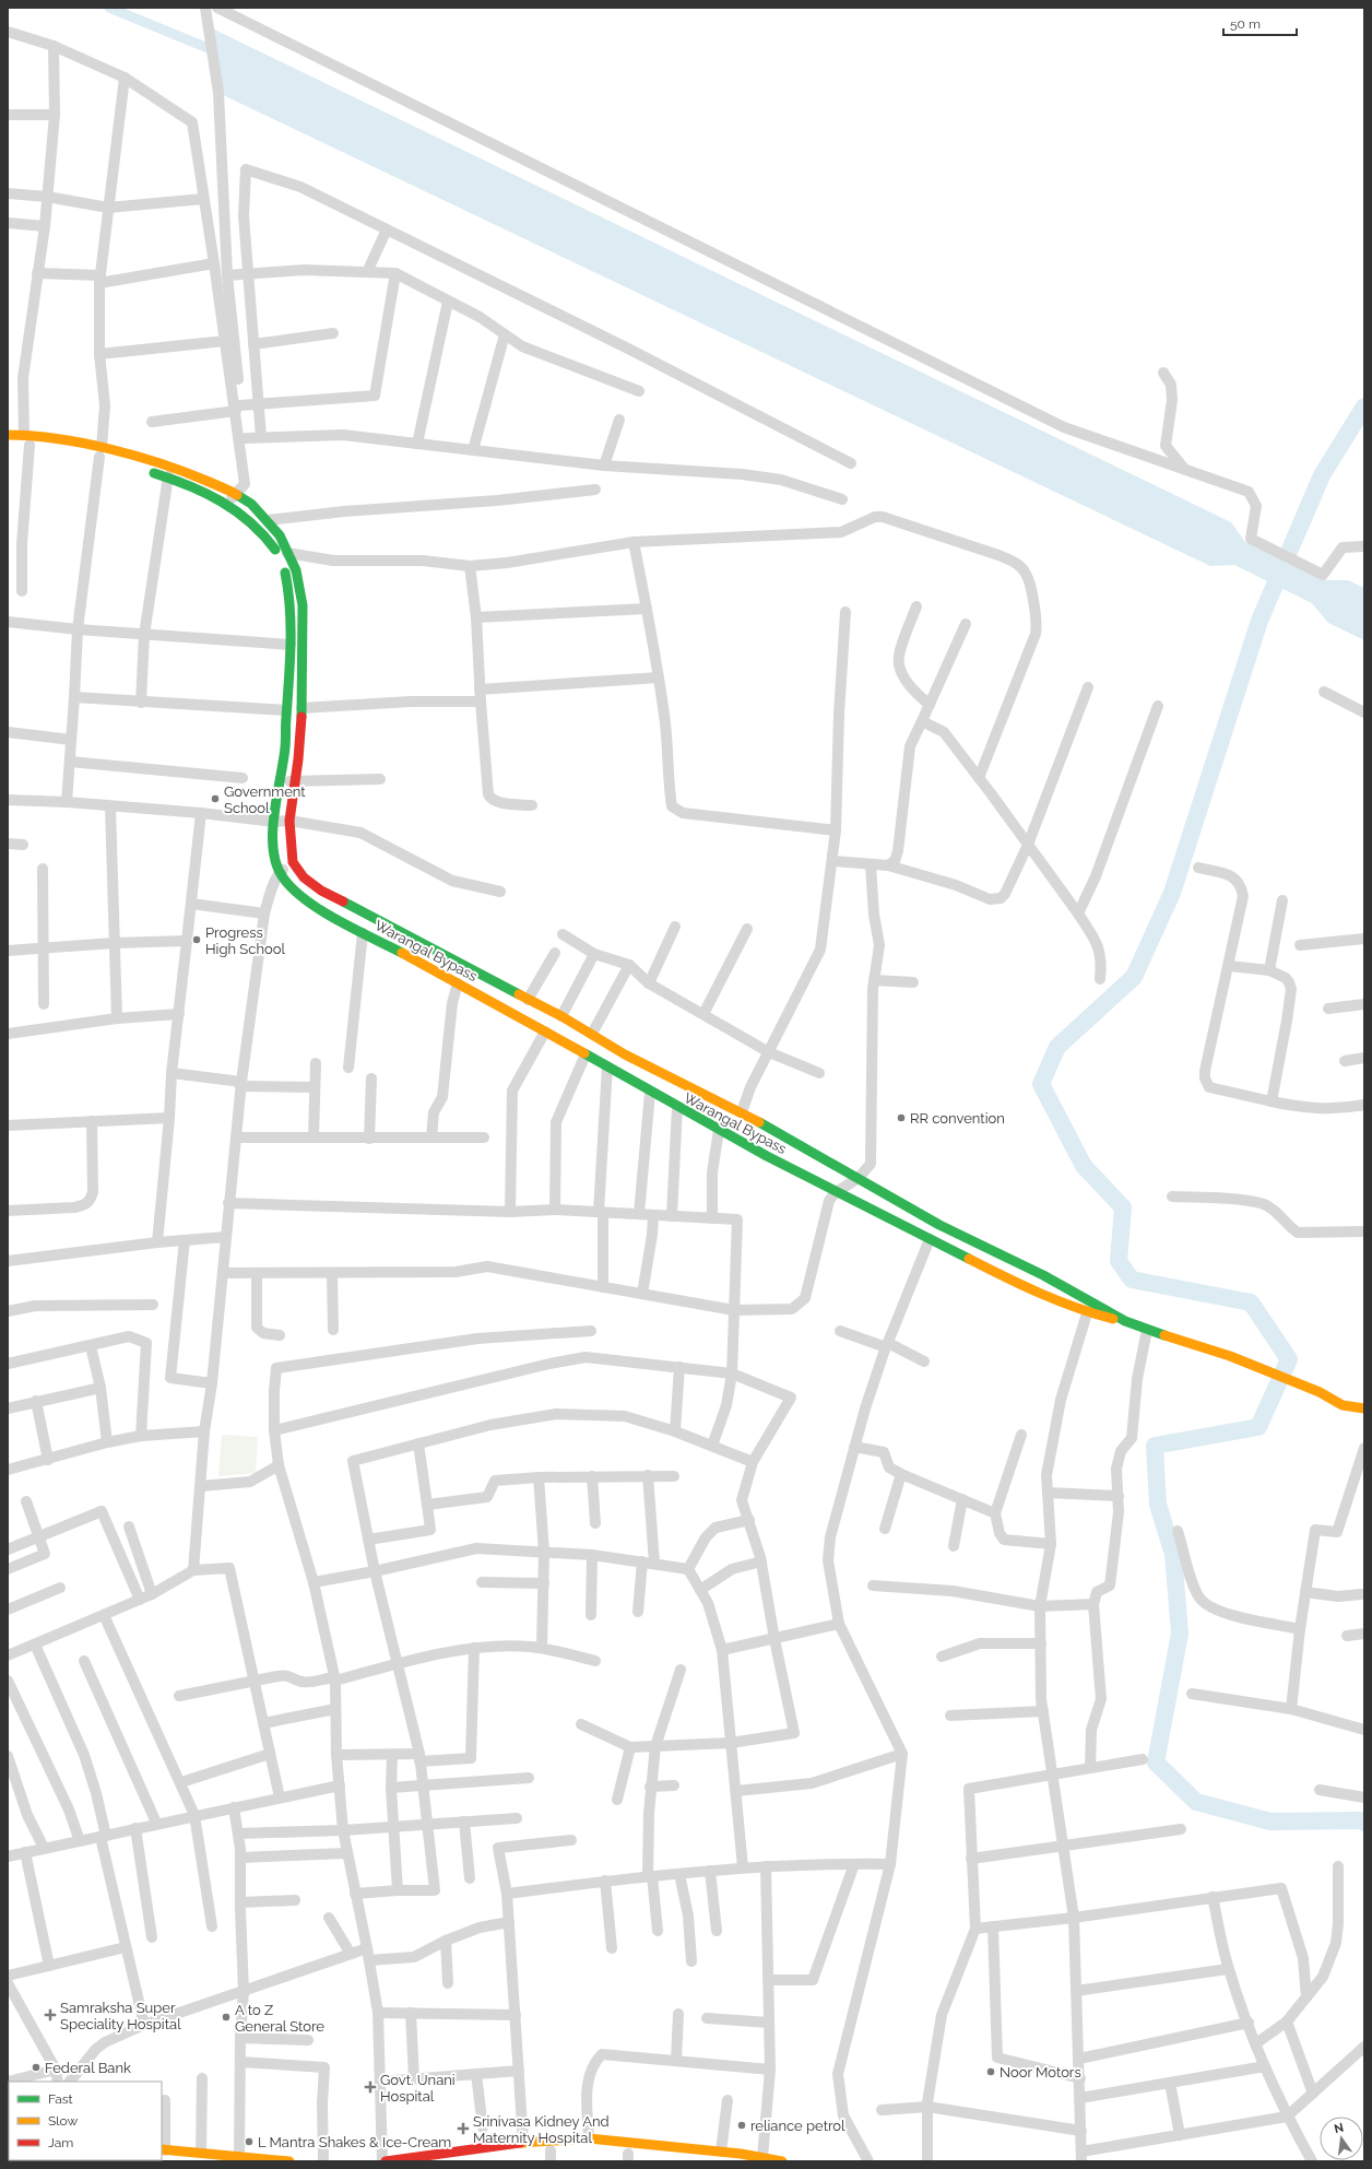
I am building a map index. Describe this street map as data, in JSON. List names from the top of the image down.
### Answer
{
  "streets": {
    "main road": ["Warangal Bypass"]
  },
  "places": {
    "other": [
      "Government School",
      "Progress High School",
      "RR convention",
      "A to Z General Store",
      "Federal Bank",
      "Noor Motors",
      "reliance petrol",
      "L Mantra Shakes & Ice-Cream"
    ],
    "health": ["Samraksha Super Speciality Hospital", "Govt. Unani Hospital", "Srinivasa Kidney And Maternity Hospital"]
  },
  "legend": ["Fast", "Slow", "Jam"],
  "scale_bar": "50 m",
  "north": "top"
}
